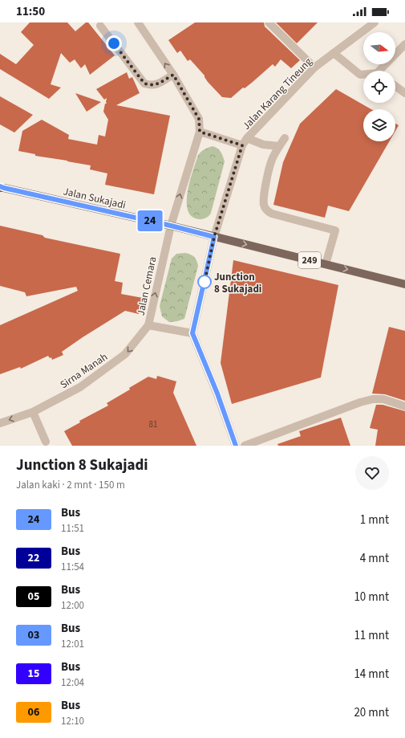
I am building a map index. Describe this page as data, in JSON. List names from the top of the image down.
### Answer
{
  "streets": {
    "main road": ["Jalan Sukajadi", "249"],
    "street": ["Jalan Karang Tineung", "Jalan Cemara", "Sirna Manah"]
  },
  "crossings": [
    ["Jalan Karang Tineung", "Jalan Sukajadi"],
    ["Jalan Sukajadi", "Jalan Cemara"],
    ["Jalan Cemara", "Sirna Manah"]
  ],
  "one_way": ["Jalan Sukajadi", "Sirna Manah"],
  "places": ["Junction 8 Sukajadi"],
  "lines": ["bus line 24"],
  "house_numbers": ["81"],
  "north": "right",
  "page": {
    "status": "11:50",
    "on_map": "24",
    "heading": ["Junction 8 Sukajadi", "Jalan kaki · 2 mnt · 150 m"],
    "list": [
      {
        "mark": "24",
        "name": "Bus",
        "note": "11:51",
        "value": "1 mnt"
      },
      {
        "mark": "22",
        "name": "Bus",
        "note": "11:54",
        "value": "4 mnt"
      },
      {
        "mark": "05",
        "name": "Bus",
        "note": "12:00",
        "value": "10 mnt"
      },
      {
        "mark": "03",
        "name": "Bus",
        "note": "12:01",
        "value": "11 mnt"
      },
      {
        "mark": "15",
        "name": "Bus",
        "note": "12:04",
        "value": "14 mnt"
      },
      {
        "mark": "06",
        "name": "Bus",
        "note": "12:10",
        "value": "20 mnt"
      }
    ]
  }
}
